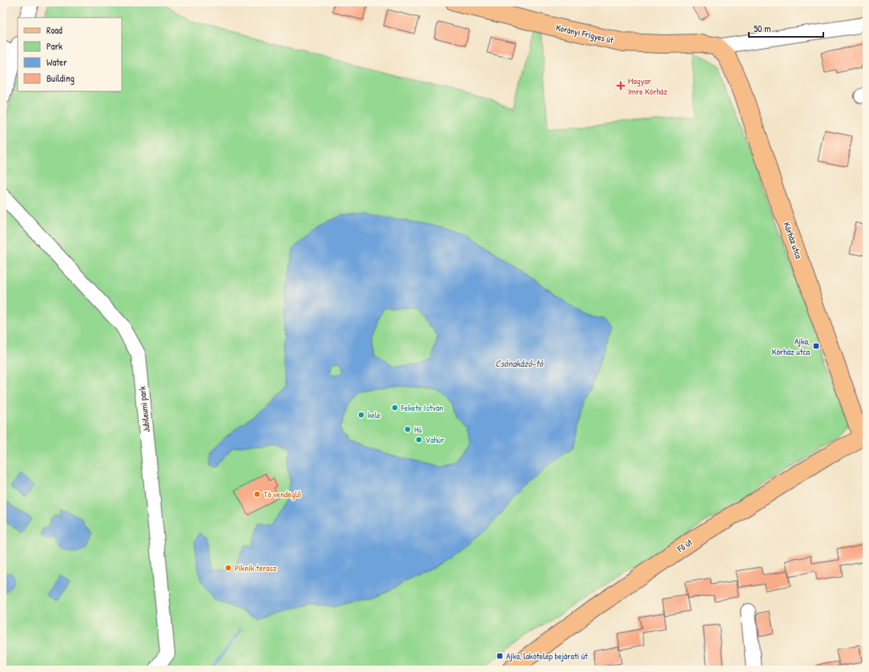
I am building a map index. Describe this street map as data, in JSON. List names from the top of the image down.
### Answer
{
  "streets": {
    "main road": ["Korányi Frigyes út", "Kórház utca", "Fő út"],
    "street": ["Jubileumi park"]
  },
  "crossings": [
    ["Korányi Frigyes út", "Kórház utca"],
    ["Kórház utca", "Fő út"]
  ],
  "water": ["Csónakázó-tó"],
  "places": {
    "health": ["Magyar Imre Kórház"],
    "transit": ["Ajka, Kórház utca", "Ajka, lakótelep bejárati út"],
    "other": [
      "Fekete István",
      "kele",
      "Hú",
      "Vahúr",
      "Tó vendéglő",
      "Piknik terasz"
    ]
  },
  "legend": [
    "Road",
    "Park",
    "Water",
    "Building"
  ],
  "scale_bar": "50 m"
}
